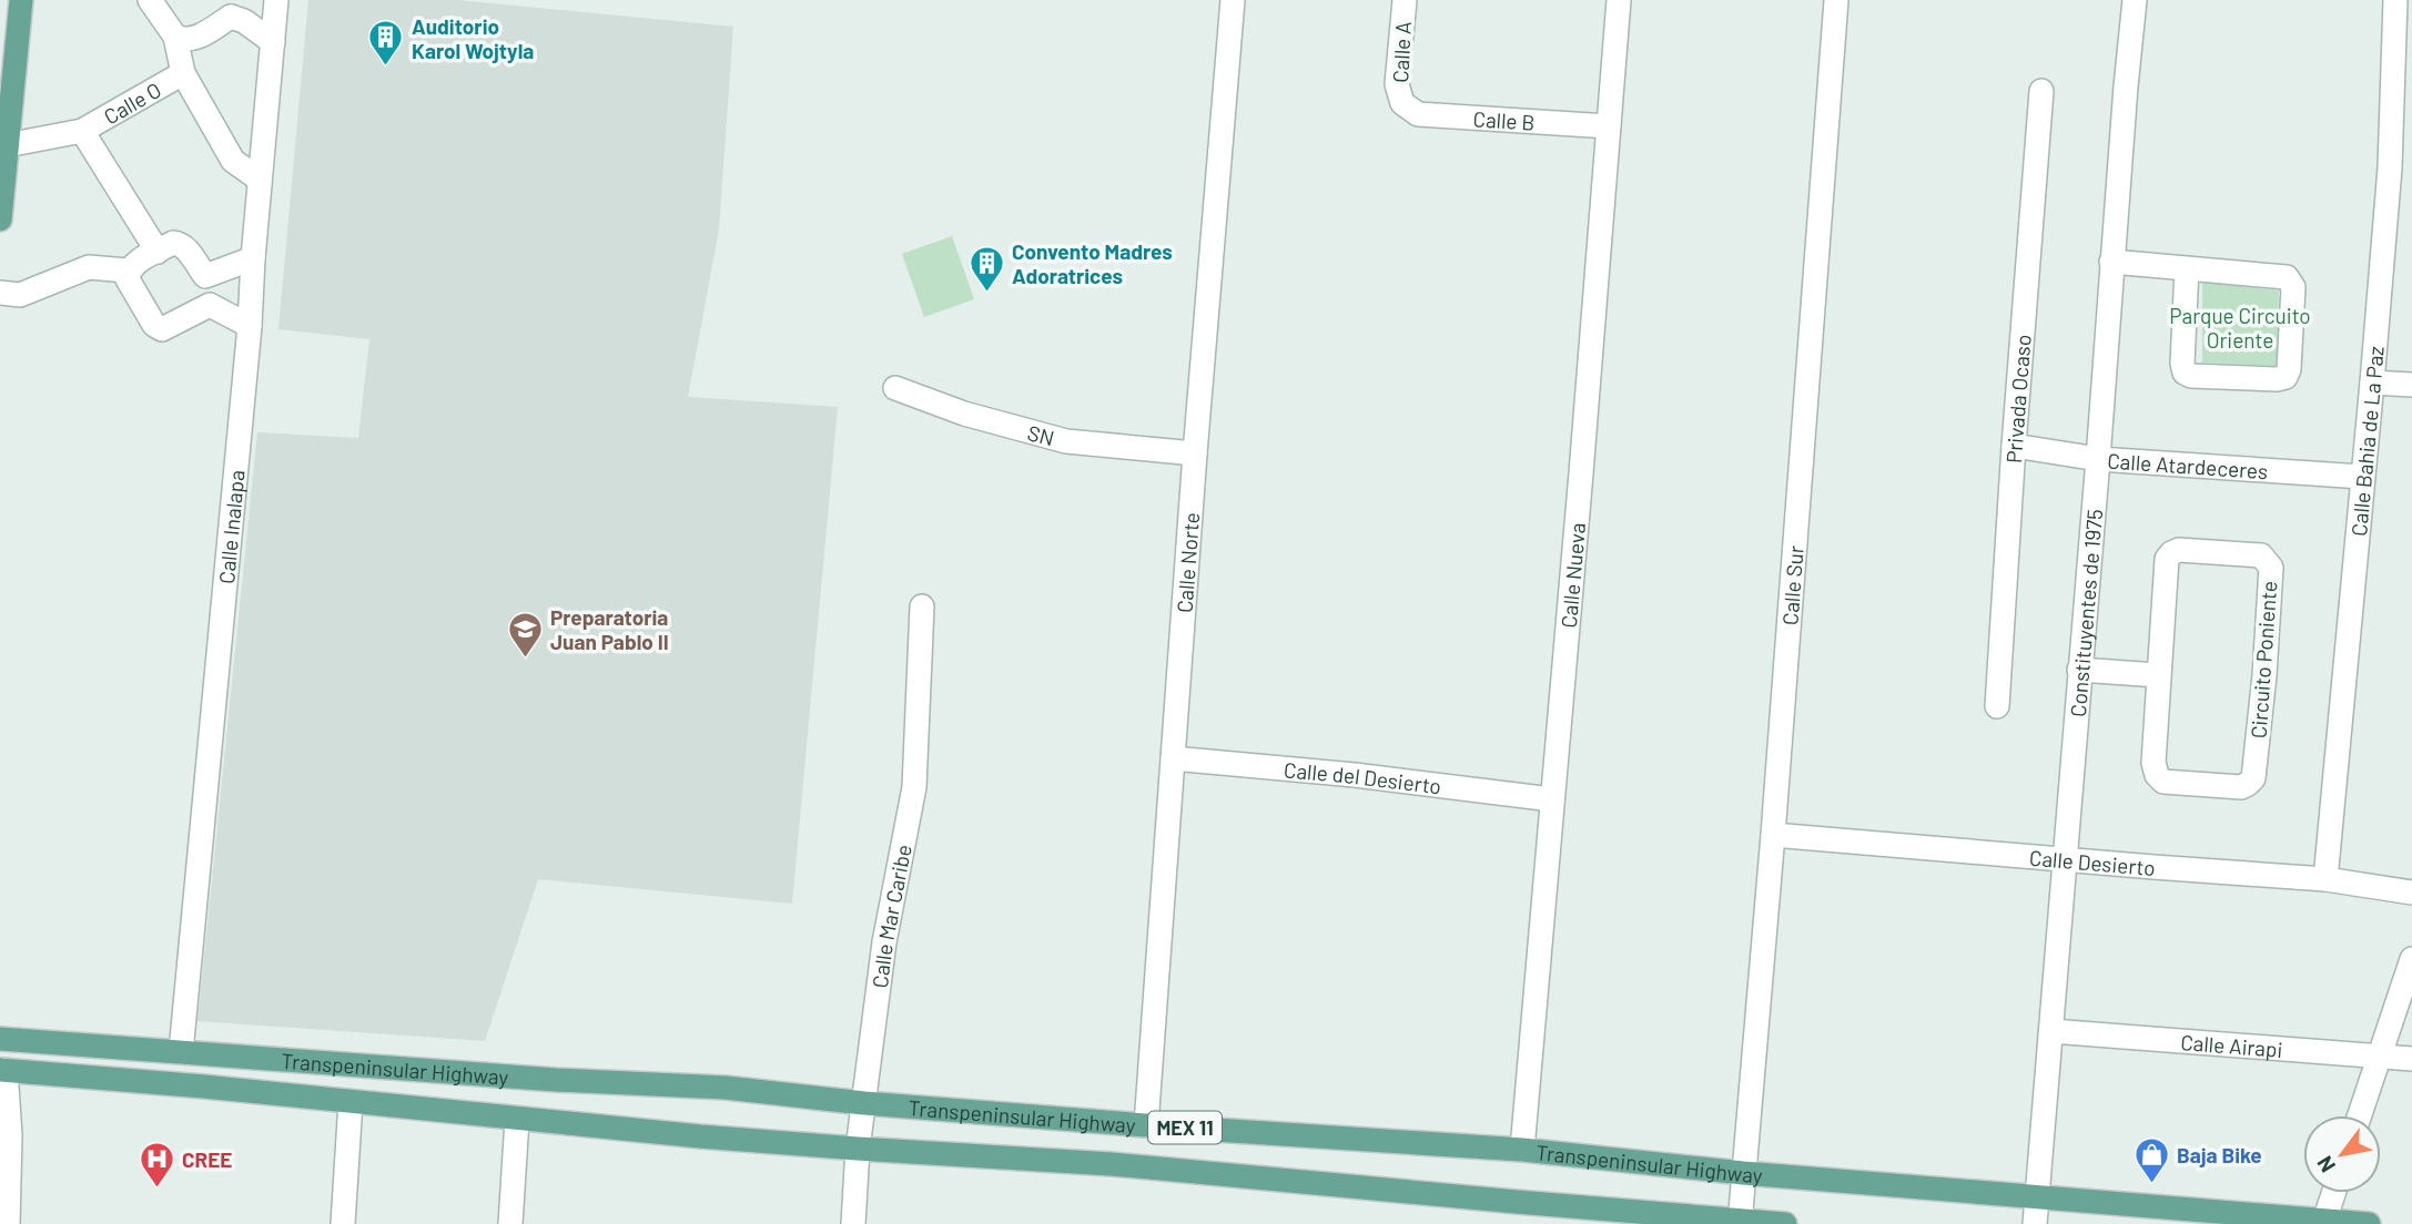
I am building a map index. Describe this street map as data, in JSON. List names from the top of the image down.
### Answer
{
  "streets": {
    "main road": ["Transpeninsular Highway", "MEX 11"],
    "street": [
      "Calle A",
      "Calle O",
      "Calle B",
      "Privada Ocaso",
      "SN",
      "Calle Bahia de La Paz",
      "Calle Atardeceres",
      "Calle Inalapa",
      "Calle Norte",
      "Calle Nueva",
      "Calle Sur",
      "Constituyentes de 1975",
      "Circuito Poniente",
      "Calle del Desierto",
      "Calle Desierto",
      "Calle Mar Caribe",
      "Calle Airapi"
    ]
  },
  "crossings": [
    ["Calle A", "Calle B"],
    ["Calle B", "Calle Nueva"],
    ["Privada Ocaso", "Calle Atardeceres"],
    ["SN", "Calle Norte"],
    ["Calle Bahia de La Paz", "Calle Atardeceres"],
    ["Calle Bahia de La Paz", "Calle Desierto"],
    ["Calle Atardeceres", "Constituyentes de 1975"],
    ["Calle Inalapa", "Transpeninsular Highway"],
    ["Calle Norte", "Calle del Desierto"],
    ["Calle Norte", "Transpeninsular Highway"],
    ["Calle Nueva", "Calle del Desierto"],
    ["Calle Nueva", "Transpeninsular Highway"],
    ["Calle Sur", "Calle Desierto"],
    ["Calle Sur", "Transpeninsular Highway"],
    ["Constituyentes de 1975", "Calle Desierto"],
    ["Constituyentes de 1975", "Calle Airapi"],
    ["Constituyentes de 1975", "Transpeninsular Highway"],
    ["Calle Mar Caribe", "Transpeninsular Highway"]
  ],
  "parks": ["Parque Circuito Oriente"],
  "places": {
    "building": ["Auditorio Karol Wojtyla", "Convento Madres Adoratrices"],
    "school or university": ["Preparatoria Juan Pablo II"],
    "shop": ["Baja Bike"],
    "hospital": ["CREE"]
  },
  "north": "bottom left"
}
